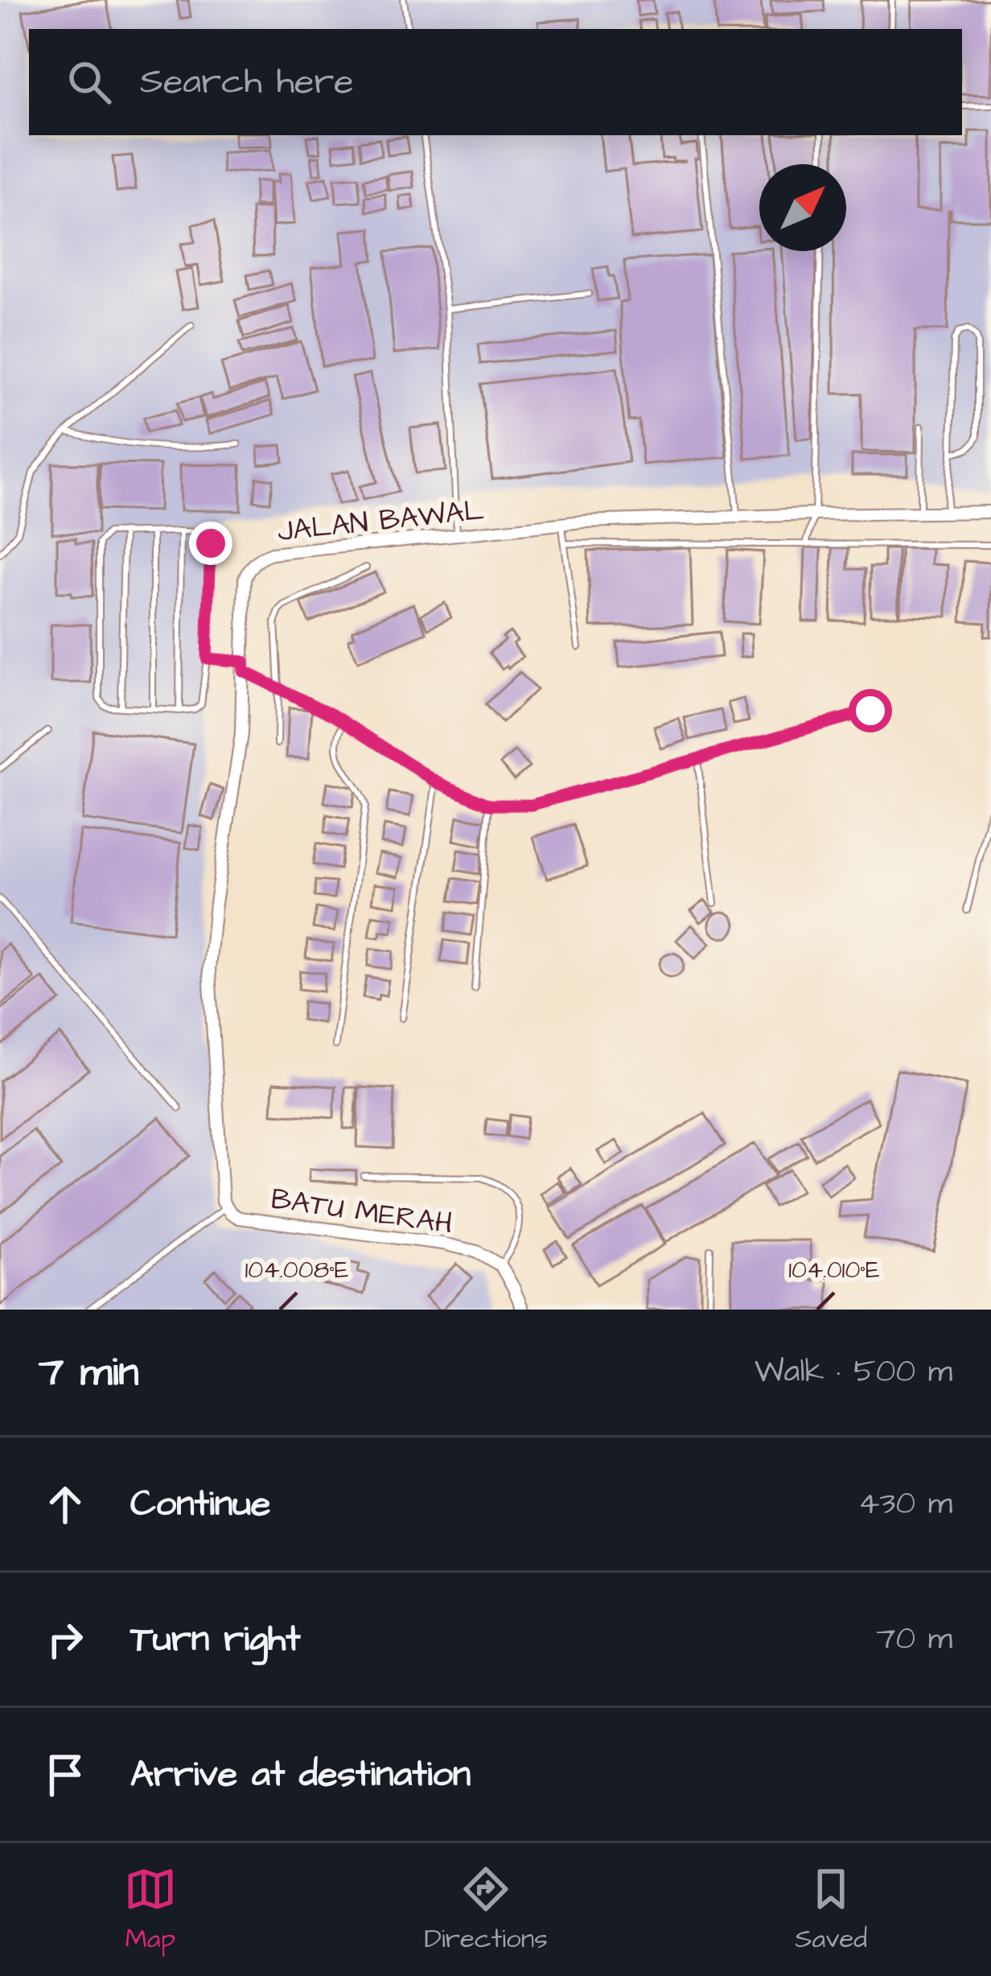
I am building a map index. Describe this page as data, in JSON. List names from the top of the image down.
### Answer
{
  "streets": {
    "street": ["JALAN BAWAL", "BATU MERAH"]
  },
  "crossings": [
    ["JALAN BAWAL", "BATU MERAH"]
  ],
  "north": "top right",
  "page": {
    "search": "Search here",
    "heading": ["7 min", "Walk · 500 m"],
    "list": [
      ["Continue", "430 m"],
      ["Turn right", "70 m"],
      "Arrive at destination"
    ],
    "nav": ["Map", "Directions", "Saved"]
  },
  "coordinates": ["104.008°E", "104.010°E"]
}
